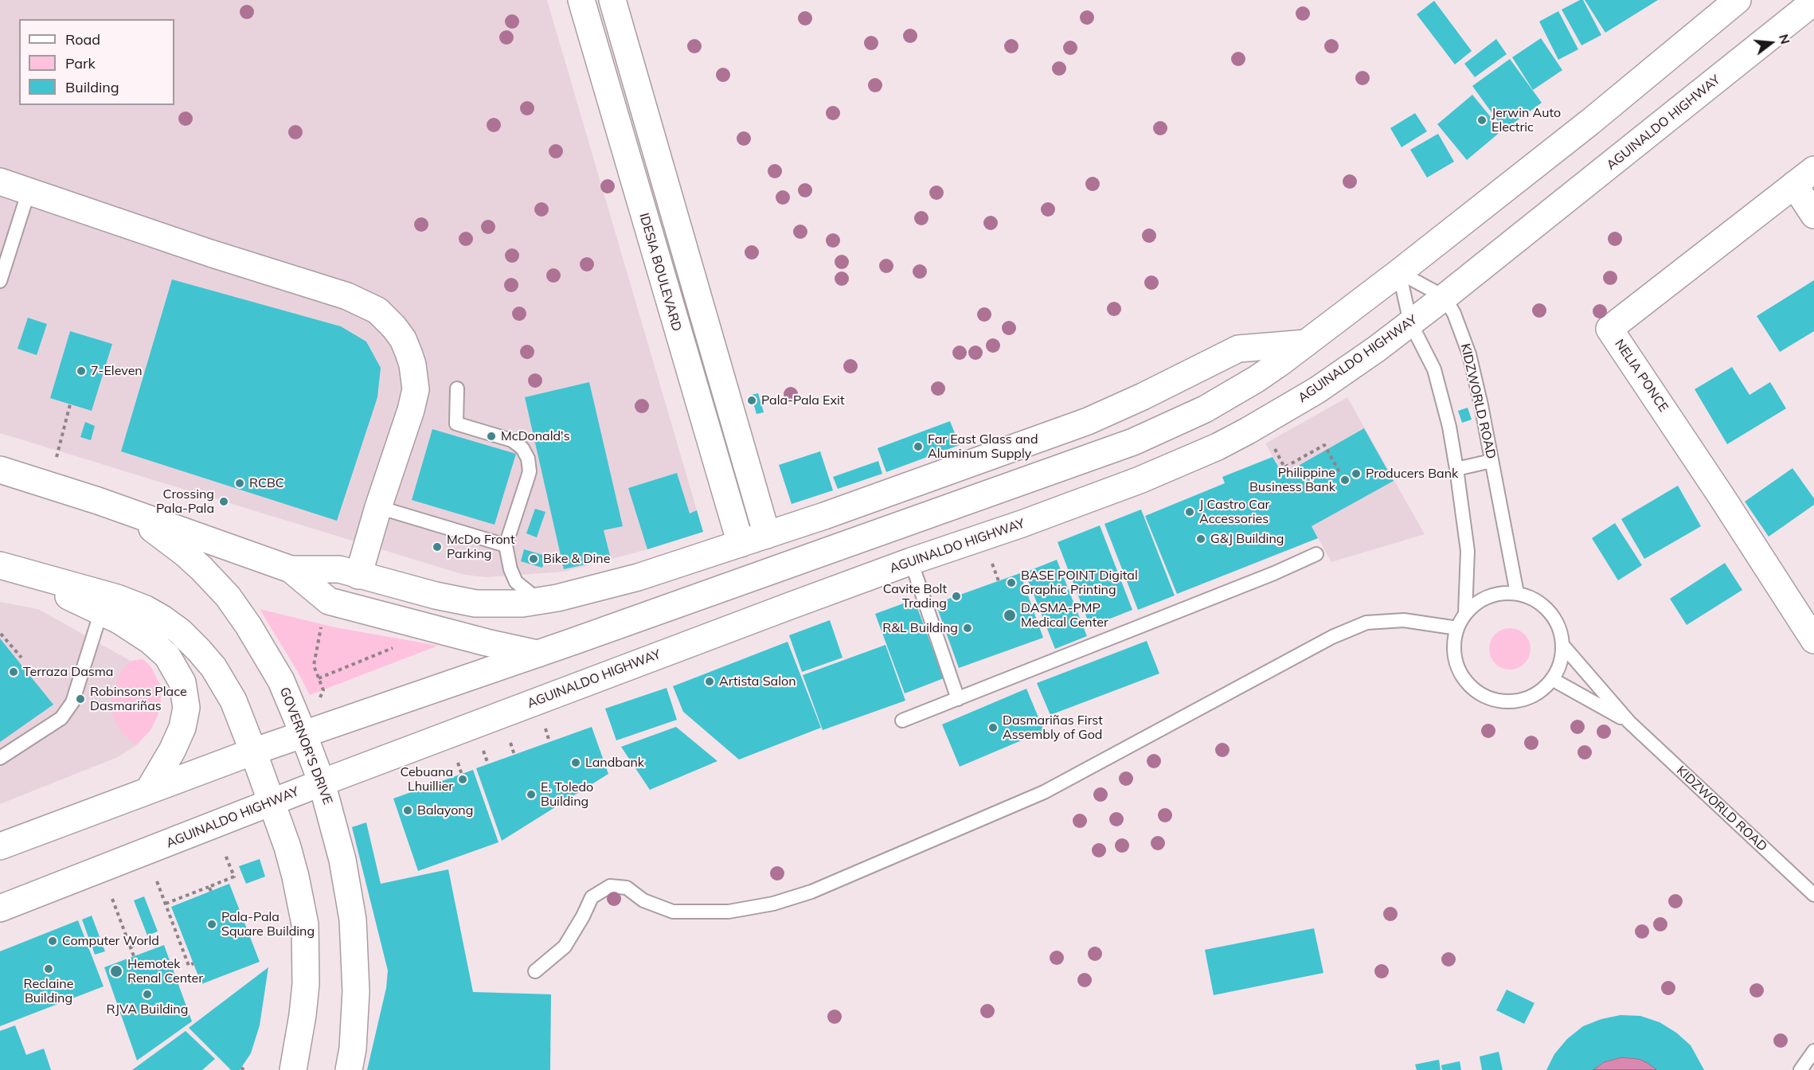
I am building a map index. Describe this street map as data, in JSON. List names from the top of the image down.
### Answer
{
  "streets": {
    "main road": [
      "AGUINALDO HIGHWAY",
      "IDESIA BOULEVARD",
      "NELIA PONCE",
      "GOVERNOR'S DRIVE"
    ],
    "lane": ["KIDZWORLD ROAD"]
  },
  "crossings": [
    ["AGUINALDO HIGHWAY", "KIDZWORLD ROAD"],
    ["AGUINALDO HIGHWAY", "GOVERNOR'S DRIVE"]
  ],
  "places": [
    "Jerwin Auto Electric",
    "7-Eleven",
    "Pala-Pala Exit",
    "McDonald's",
    "Far East Glass and Aluminum Supply",
    "Producers Bank",
    "Philippine Business Bank",
    "RCBC",
    "Crossing Pala-Pala",
    "J Castro Car Accessories",
    "G&J Building",
    "McDo Front Parking",
    "Bike & Dine",
    "BASE POINT Digital Graphic Printing",
    "Cavite Bolt Trading",
    "DASMA-PMP Medical Center",
    "R&L Building",
    "Terraza Dasma",
    "Artista Salon",
    "Robinsons Place Dasmariñas",
    "Dasmariñas First Assembly of God",
    "Landbank",
    "Cebuana Lhuillier",
    "E. Toledo Building",
    "Balayong",
    "Pala-Pala Square Building",
    "Computer World",
    "Reclaine Building",
    "Hemotek Renal Center",
    "RJVA Building"
  ],
  "legend": ["Road", "Park", "Building"],
  "north": "right"
}
